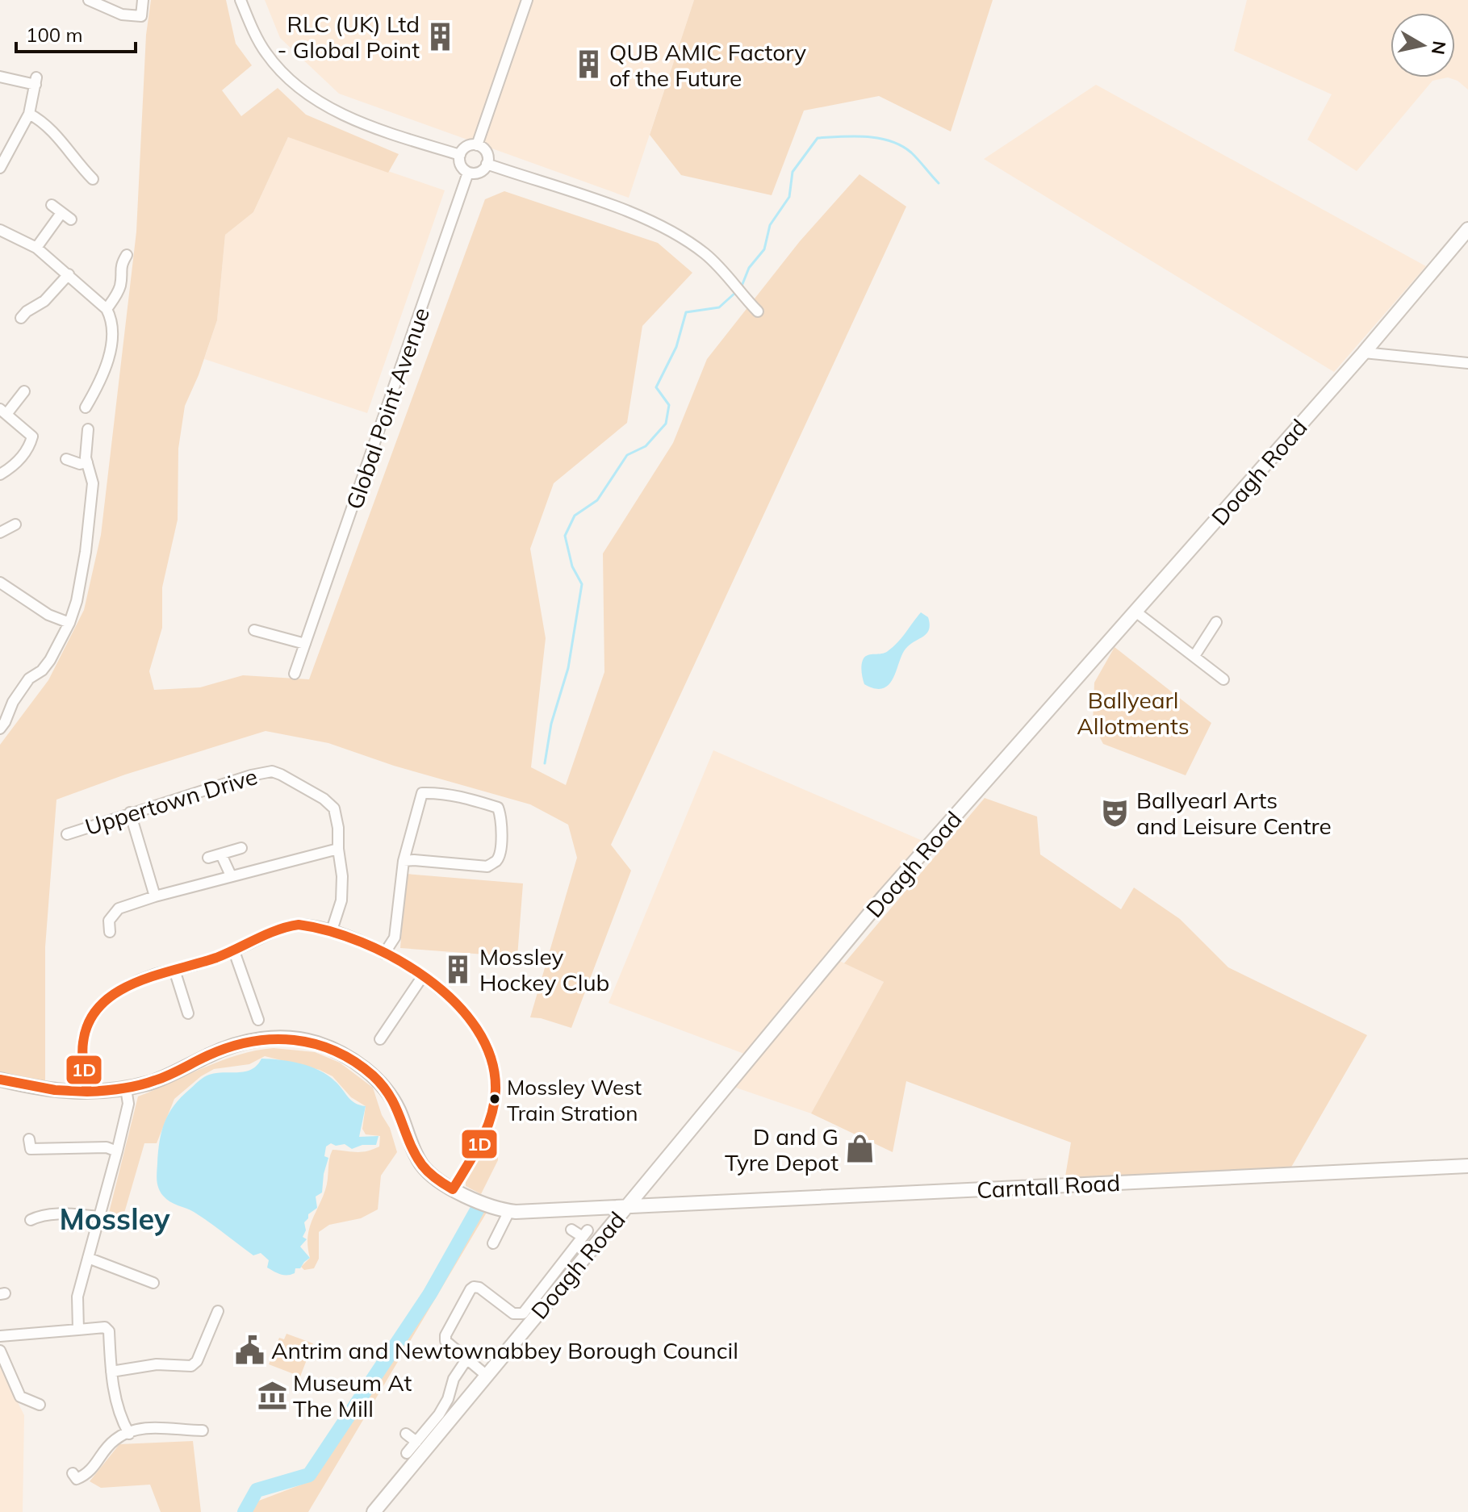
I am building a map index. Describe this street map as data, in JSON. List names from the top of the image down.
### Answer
{
  "streets": {
    "main road": ["Doagh Road", "Carntall Road"],
    "street": ["Global Point Avenue", "Uppertown Drive"]
  },
  "crossings": [
    ["Doagh Road", "Carntall Road"]
  ],
  "districts": ["Mossley"],
  "parks": ["Ballyearl Allotments"],
  "places": {
    "building": ["RLC (UK) Ltd - Global Point", "QUB AMIC Factory of the Future", "Mossley Hockey Club"],
    "theatre": ["Ballyearl Arts and Leisure Centre"],
    "other": ["Mossley West Train Stration"],
    "shop": ["D and G Tyre Depot"],
    "public building": ["Antrim and Newtownabbey Borough Council"],
    "museum": ["Museum At The Mill"]
  },
  "lines": ["transit line 1D"],
  "scale_bar": "100 m",
  "north": "right"
}
